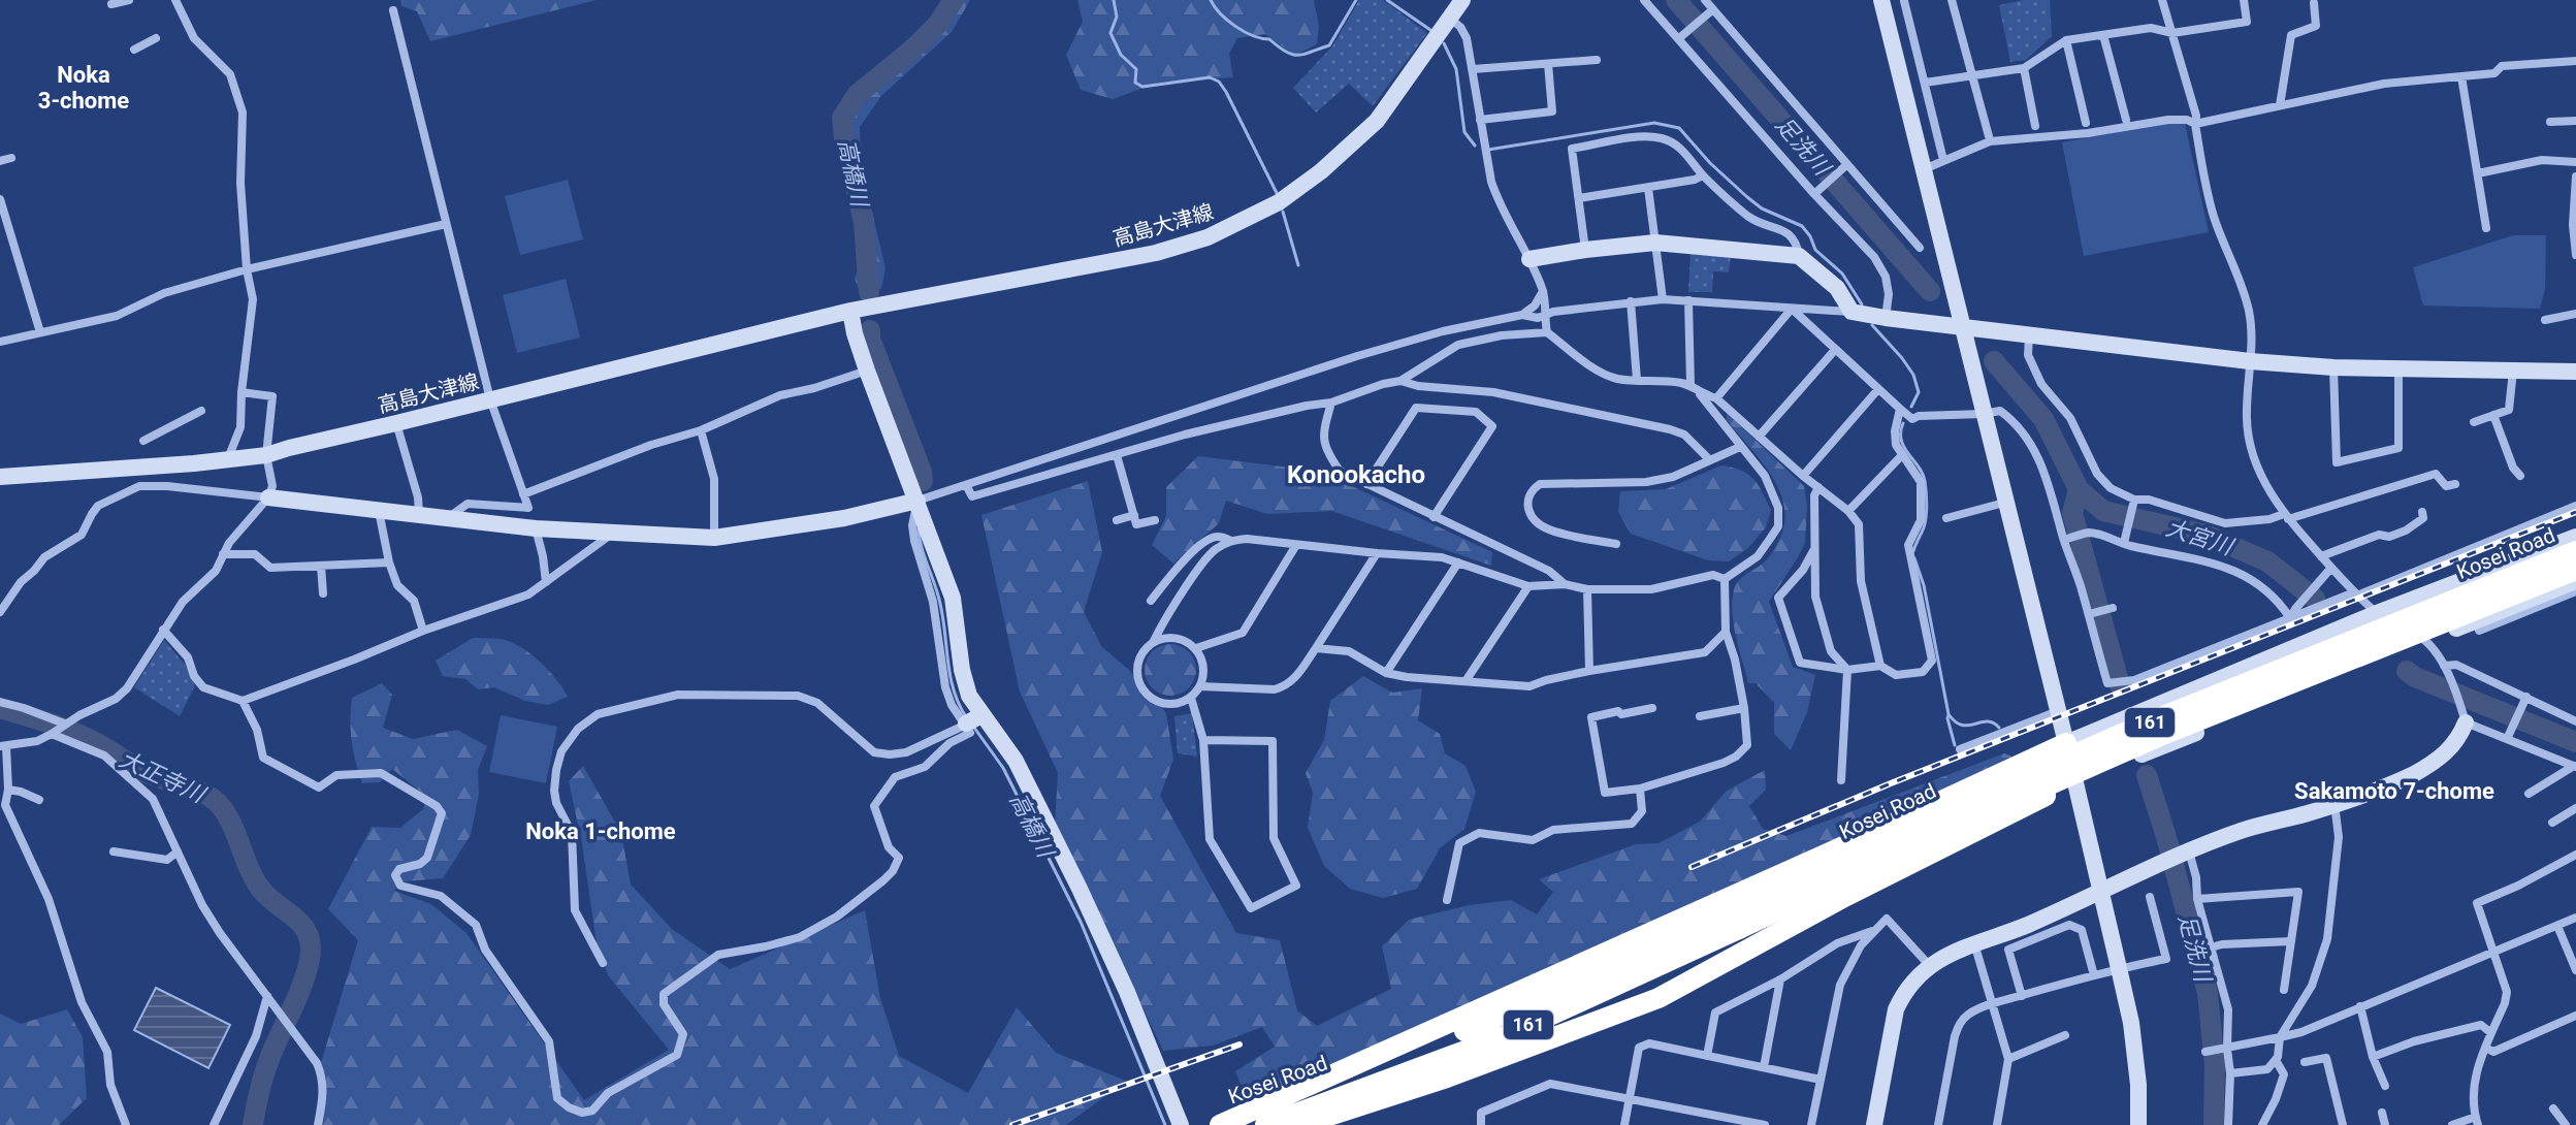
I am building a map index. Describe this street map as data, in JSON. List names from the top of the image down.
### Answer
{
  "streets": {
    "highway": ["Kosei Road", "161"],
    "street": ["高島大津線"]
  },
  "districts": [
    "Noka 3-chome",
    "Konookacho",
    "Sakamoto 7-chome",
    "Noka 1-chome"
  ],
  "water": [
    "足洗川",
    "高橋川",
    "大宮川",
    "大正寺川"
  ]
}
